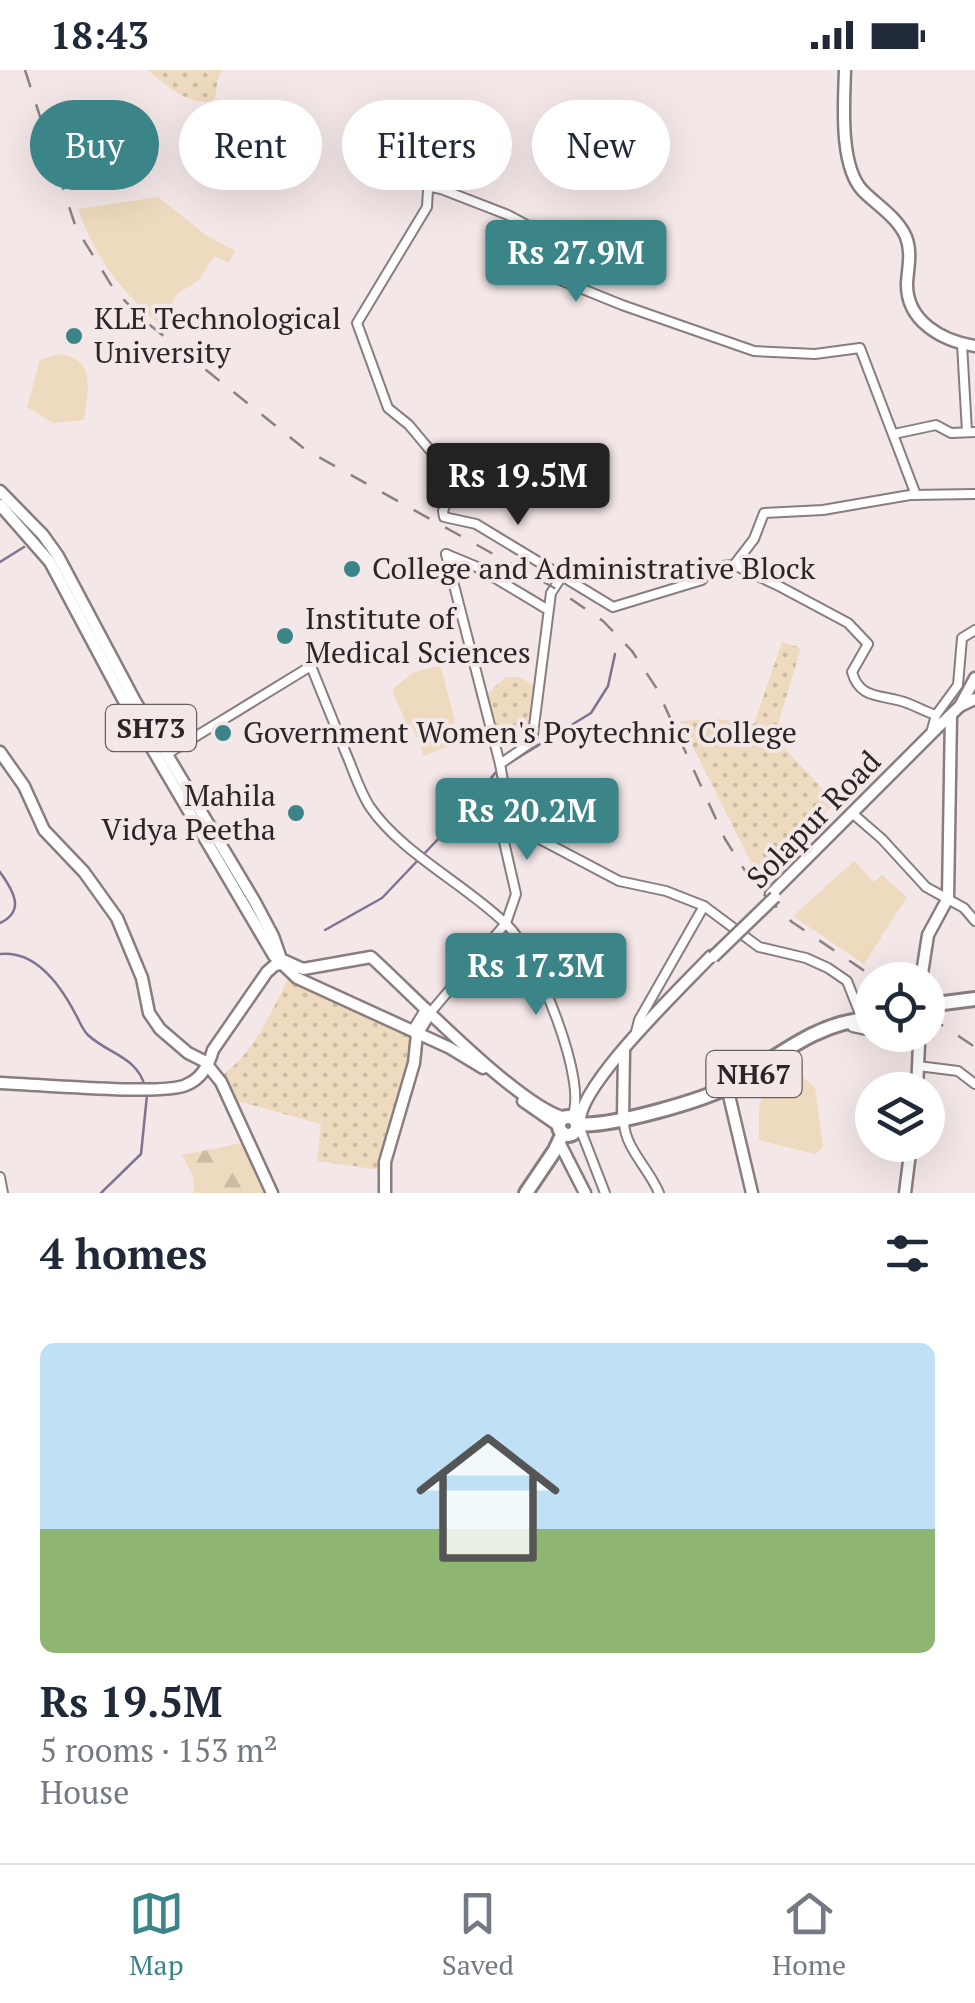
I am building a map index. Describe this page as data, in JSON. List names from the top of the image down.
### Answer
{
  "streets": {
    "highway": ["NH67"],
    "main road": ["SH73", "Solapur Road"]
  },
  "places": [
    "KLE Technological University",
    "College and Administrative Block",
    "Institute of Medical Sciences",
    "Government Women's Poytechnic College",
    "Mahila Vidya Peetha"
  ],
  "page": {
    "status": "18:43",
    "chip": [
      "Buy",
      "Rent",
      "Filters",
      "New"
    ],
    "price": [
      "Rs 27.9M",
      "Rs 19.5M",
      "Rs 20.2M",
      "Rs 17.3M"
    ],
    "heading": "4 homes",
    "list": [
      {
        "name": "Rs 19.5M",
        "note": "5 rooms · 153 m² · House"
      }
    ],
    "tabs": ["Map", "Saved", "Home"]
  }
}
